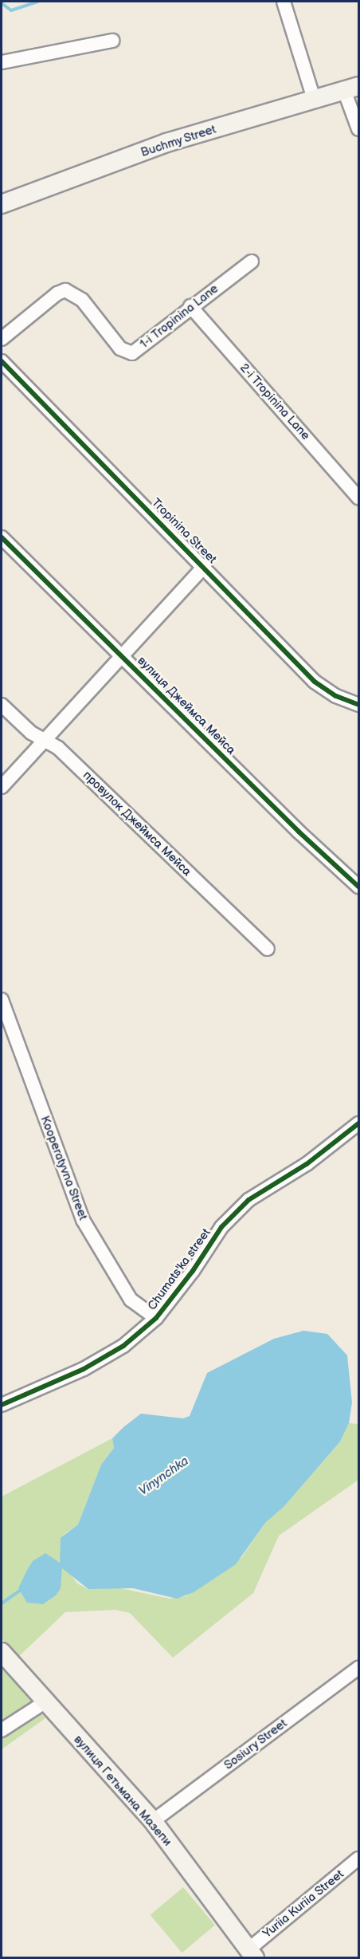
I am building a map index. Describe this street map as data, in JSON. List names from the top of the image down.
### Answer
{
  "streets": {
    "street": [
      "Buchmy Street",
      "1-i Tropinina Lane",
      "2-i Tropinina Lane",
      "Tropinina Street",
      "вулиця Джеймса Мейса",
      "провулок Джеймса Мейса",
      "Kooperatyvna Street",
      "Chumats'ka street",
      "Sosiury Street",
      "вулиця Гетьмана Мазепи",
      "Yuriia Kuriia Street"
    ]
  },
  "crossings": [
    ["1-i Tropinina Lane", "2-i Tropinina Lane"],
    ["Tropinina Street", "вулиця Джеймса Мейса"],
    ["вулиця Джеймса Мейса", "провулок Джеймса Мейса"],
    ["Kooperatyvna Street", "Chumats'ka street"],
    ["Sosiury Street", "вулиця Гетьмана Мазепи"],
    ["вулиця Гетьмана Мазепи", "Yuriia Kuriia Street"]
  ],
  "water": ["Vinynchka"]
}
